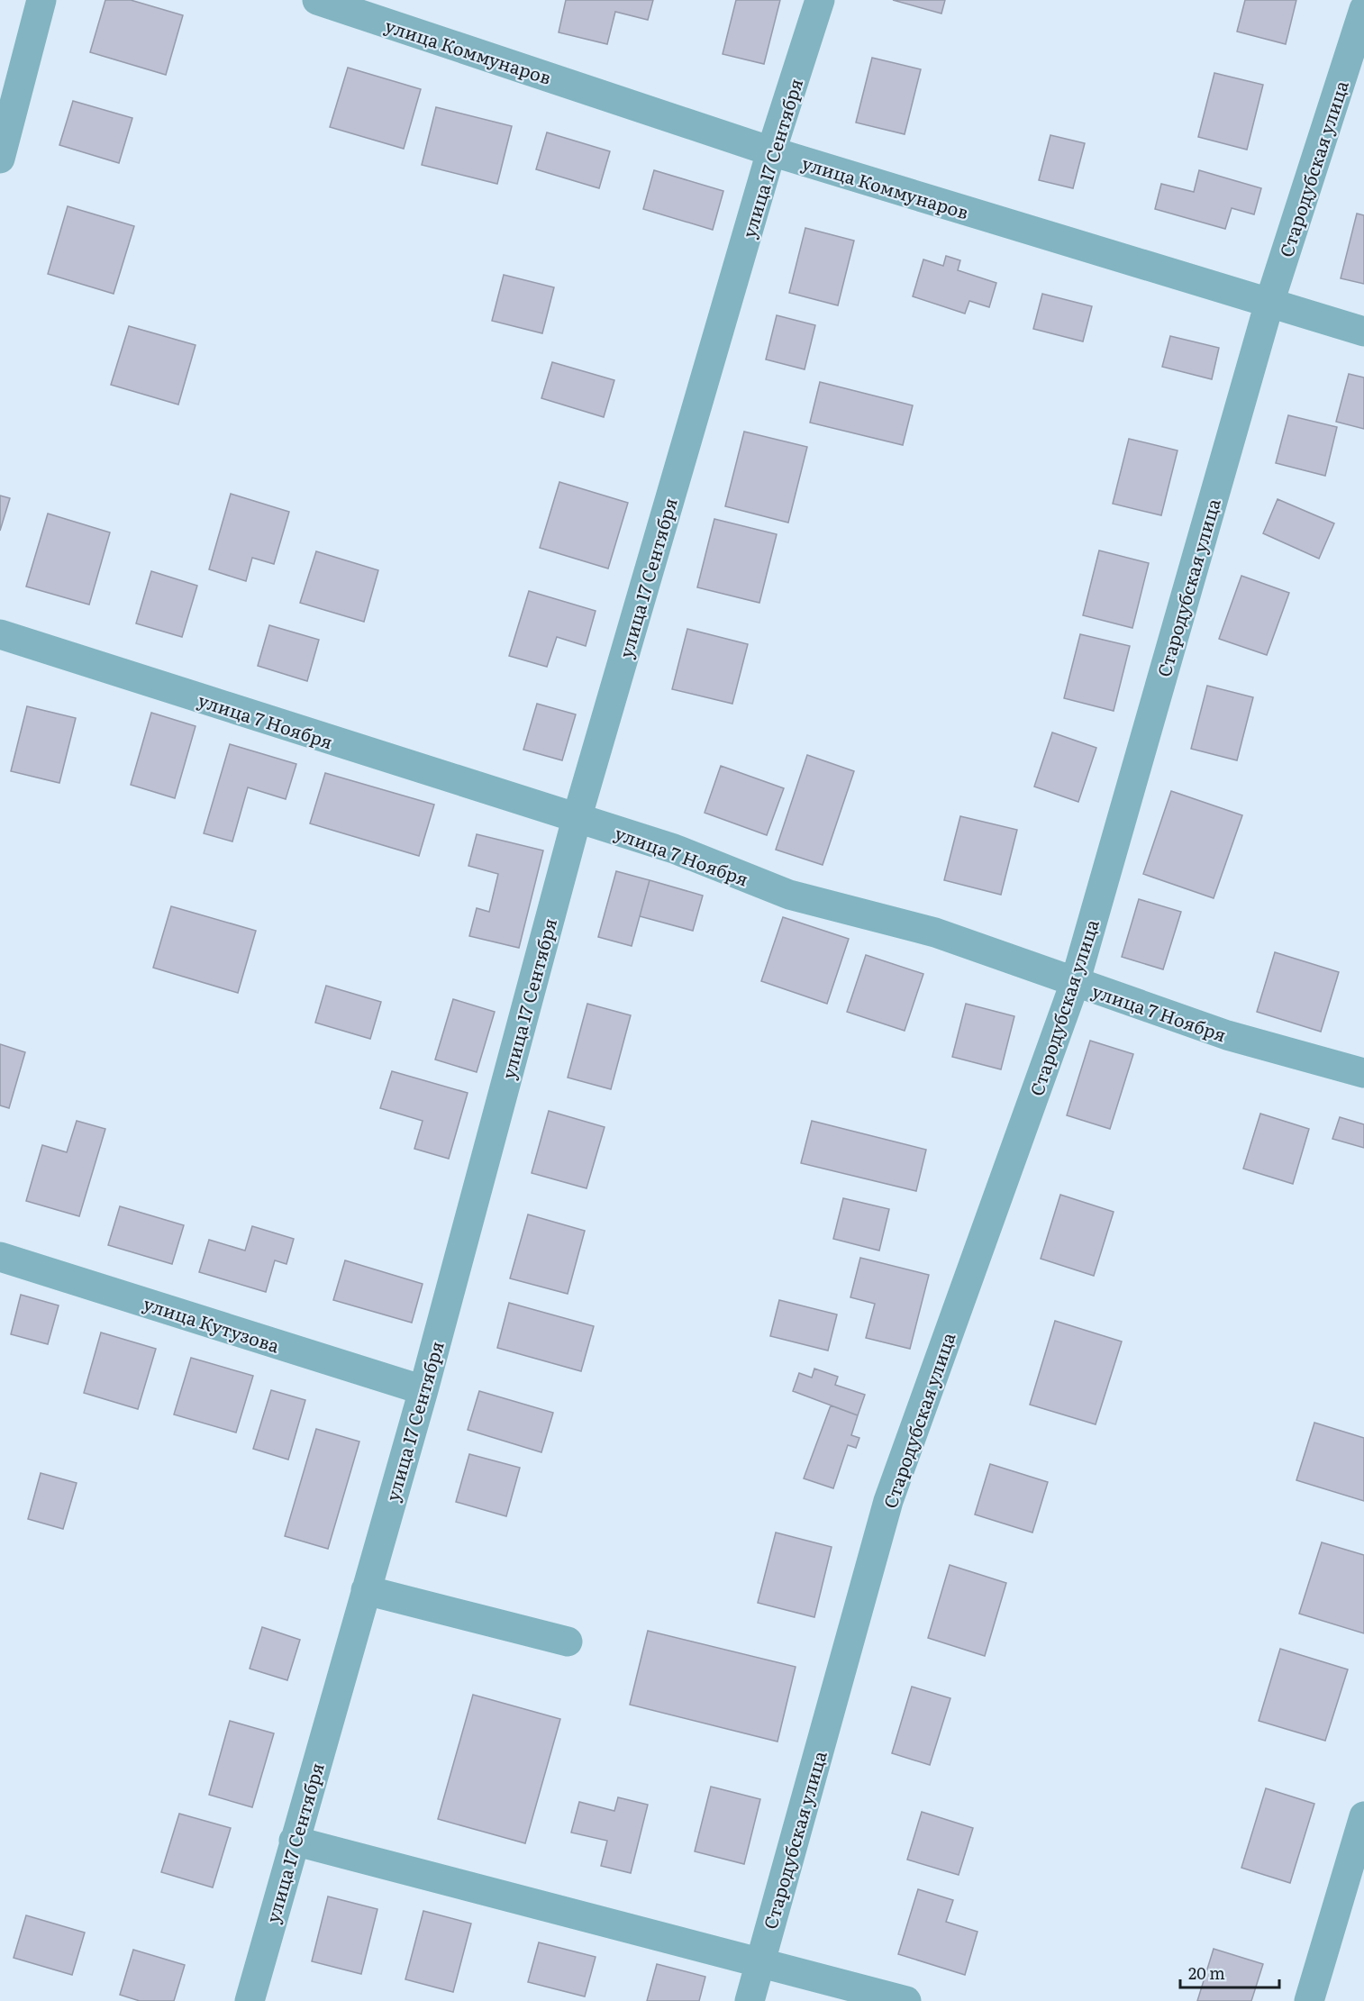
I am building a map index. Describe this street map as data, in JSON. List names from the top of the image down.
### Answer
{
  "streets": {
    "street": [
      "улица Коммунаров",
      "улица 17 Сентября",
      "Стародубская улица",
      "улица 7 Ноября",
      "улица Кутузова"
    ]
  },
  "crossings": [
    ["улица Коммунаров", "улица 17 Сентября"],
    ["улица Коммунаров", "Стародубская улица"],
    ["улица 17 Сентября", "улица 7 Ноября"],
    ["улица 17 Сентября", "улица Кутузова"],
    ["Стародубская улица", "улица 7 Ноября"]
  ],
  "scale_bar": "20 m"
}
